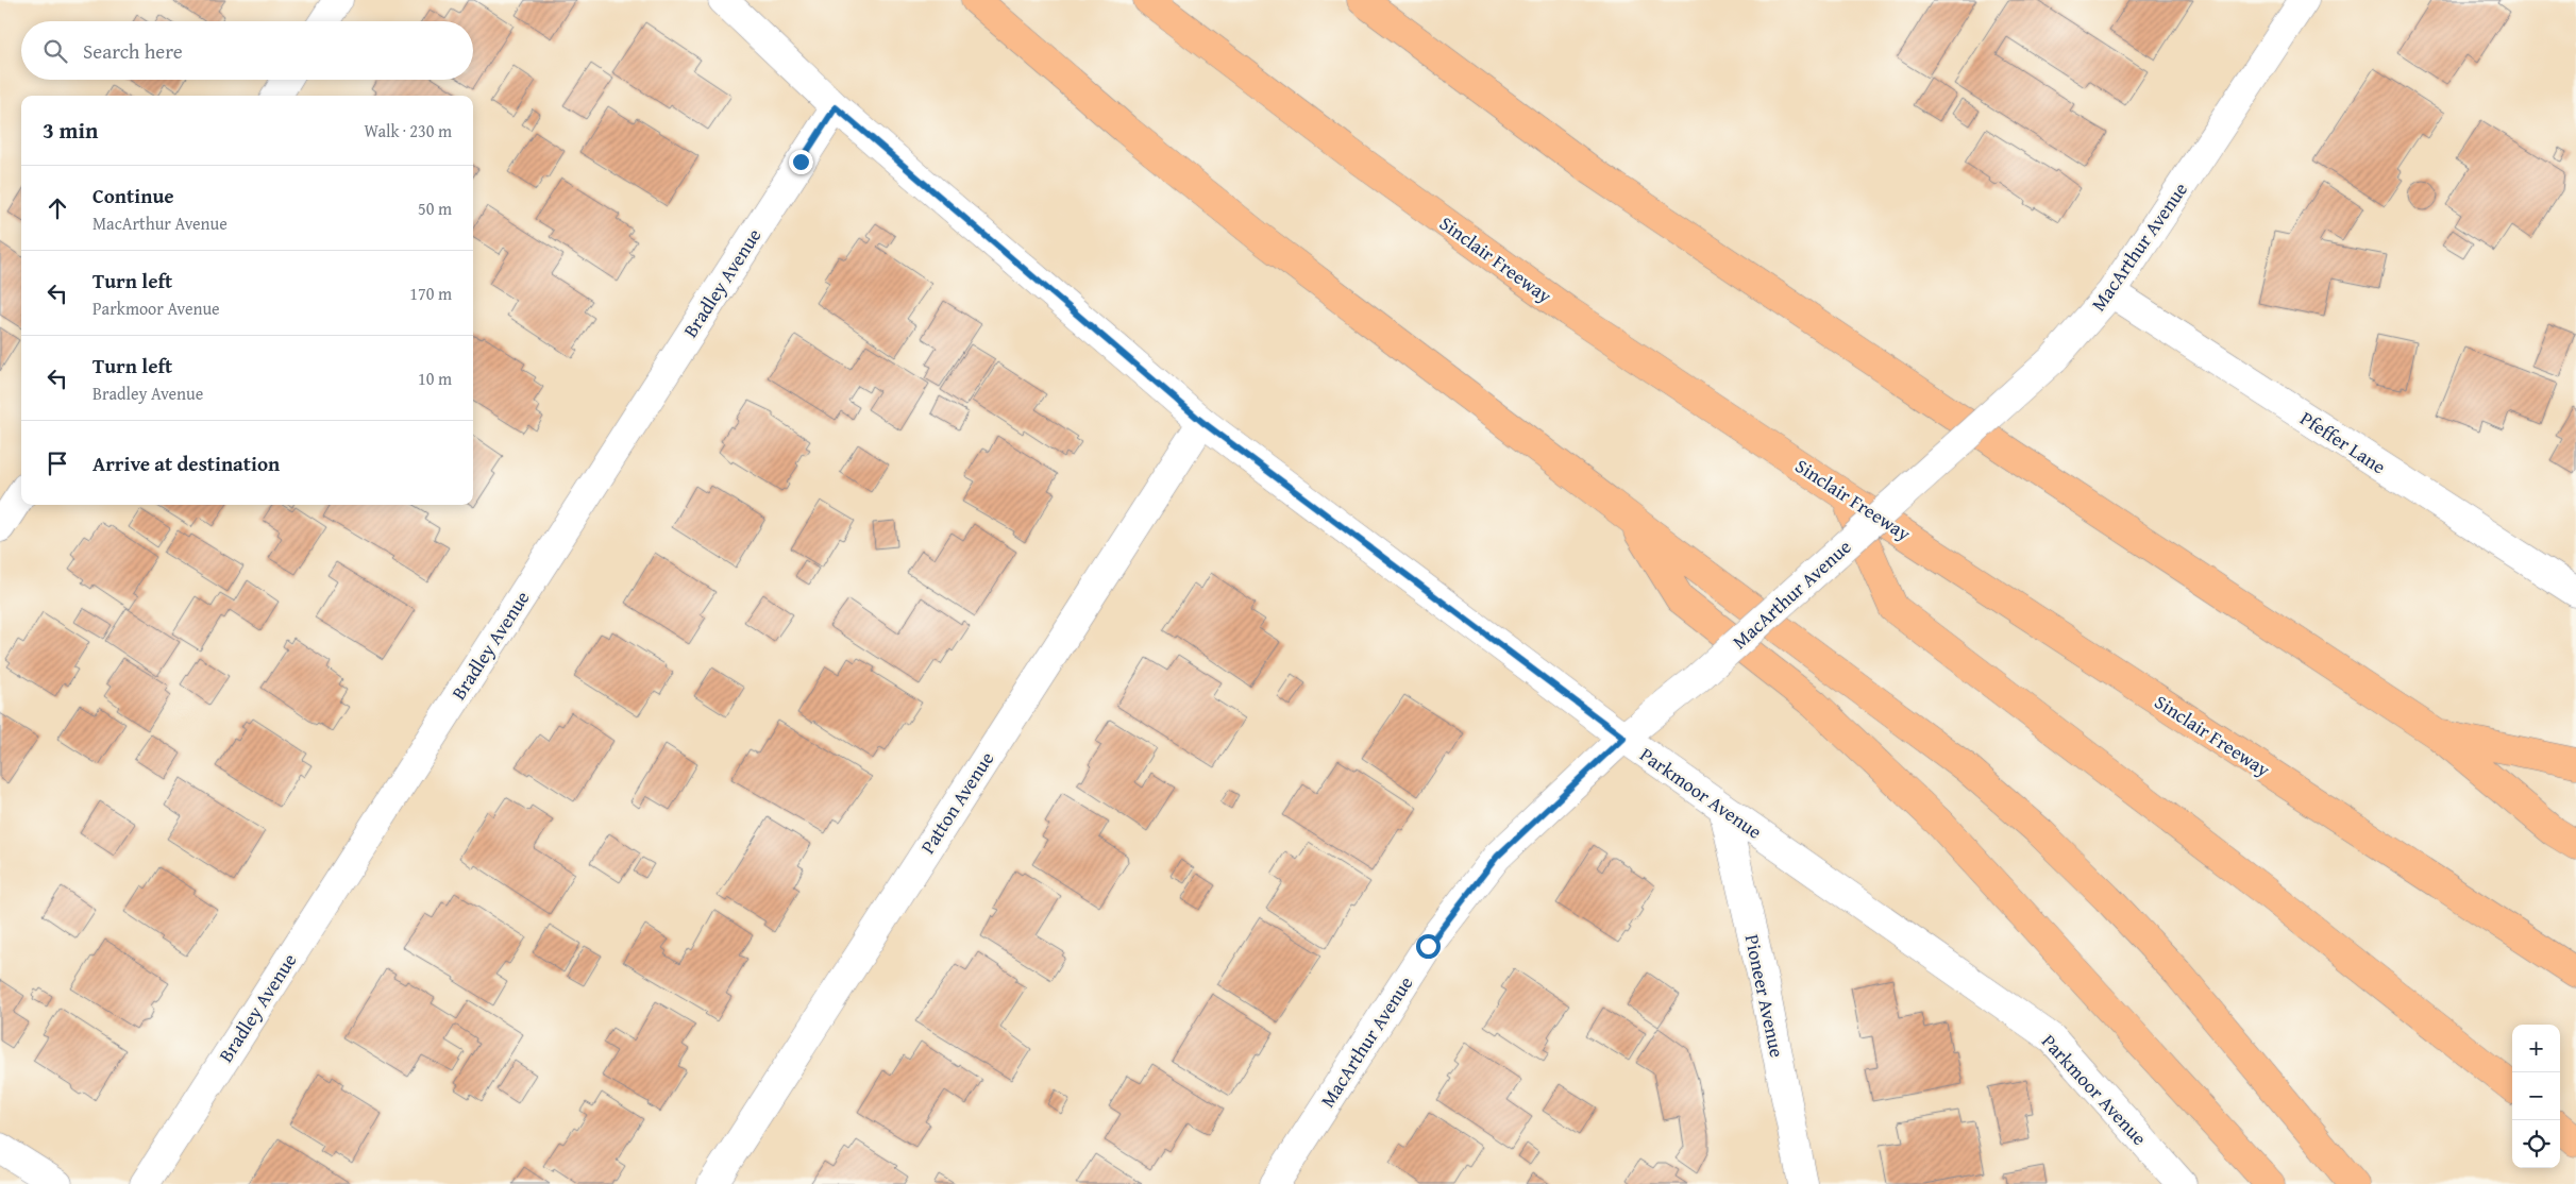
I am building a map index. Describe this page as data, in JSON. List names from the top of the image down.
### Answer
{
  "streets": {
    "highway": ["Sinclair Freeway"],
    "street": [
      "MacArthur Avenue",
      "Bradley Avenue",
      "Pfeffer Lane",
      "Parkmoor Avenue",
      "Patton Avenue",
      "Pioneer Avenue"
    ]
  },
  "crossings": [
    ["MacArthur Avenue", "Pfeffer Lane"],
    ["MacArthur Avenue", "Parkmoor Avenue"],
    ["Bradley Avenue", "Parkmoor Avenue"],
    ["Parkmoor Avenue", "Patton Avenue"],
    ["Parkmoor Avenue", "Pioneer Avenue"]
  ],
  "page": {
    "search": "Search here",
    "heading": ["3 min", "Walk · 230 m"],
    "list": [
      ["Continue", "MacArthur Avenue", "50 m"],
      ["Turn left", "Parkmoor Avenue", "170 m"],
      ["Turn left", "Bradley Avenue", "10 m"],
      "Arrive at destination"
    ],
    "map_buttons": ["+", "−"]
  }
}
